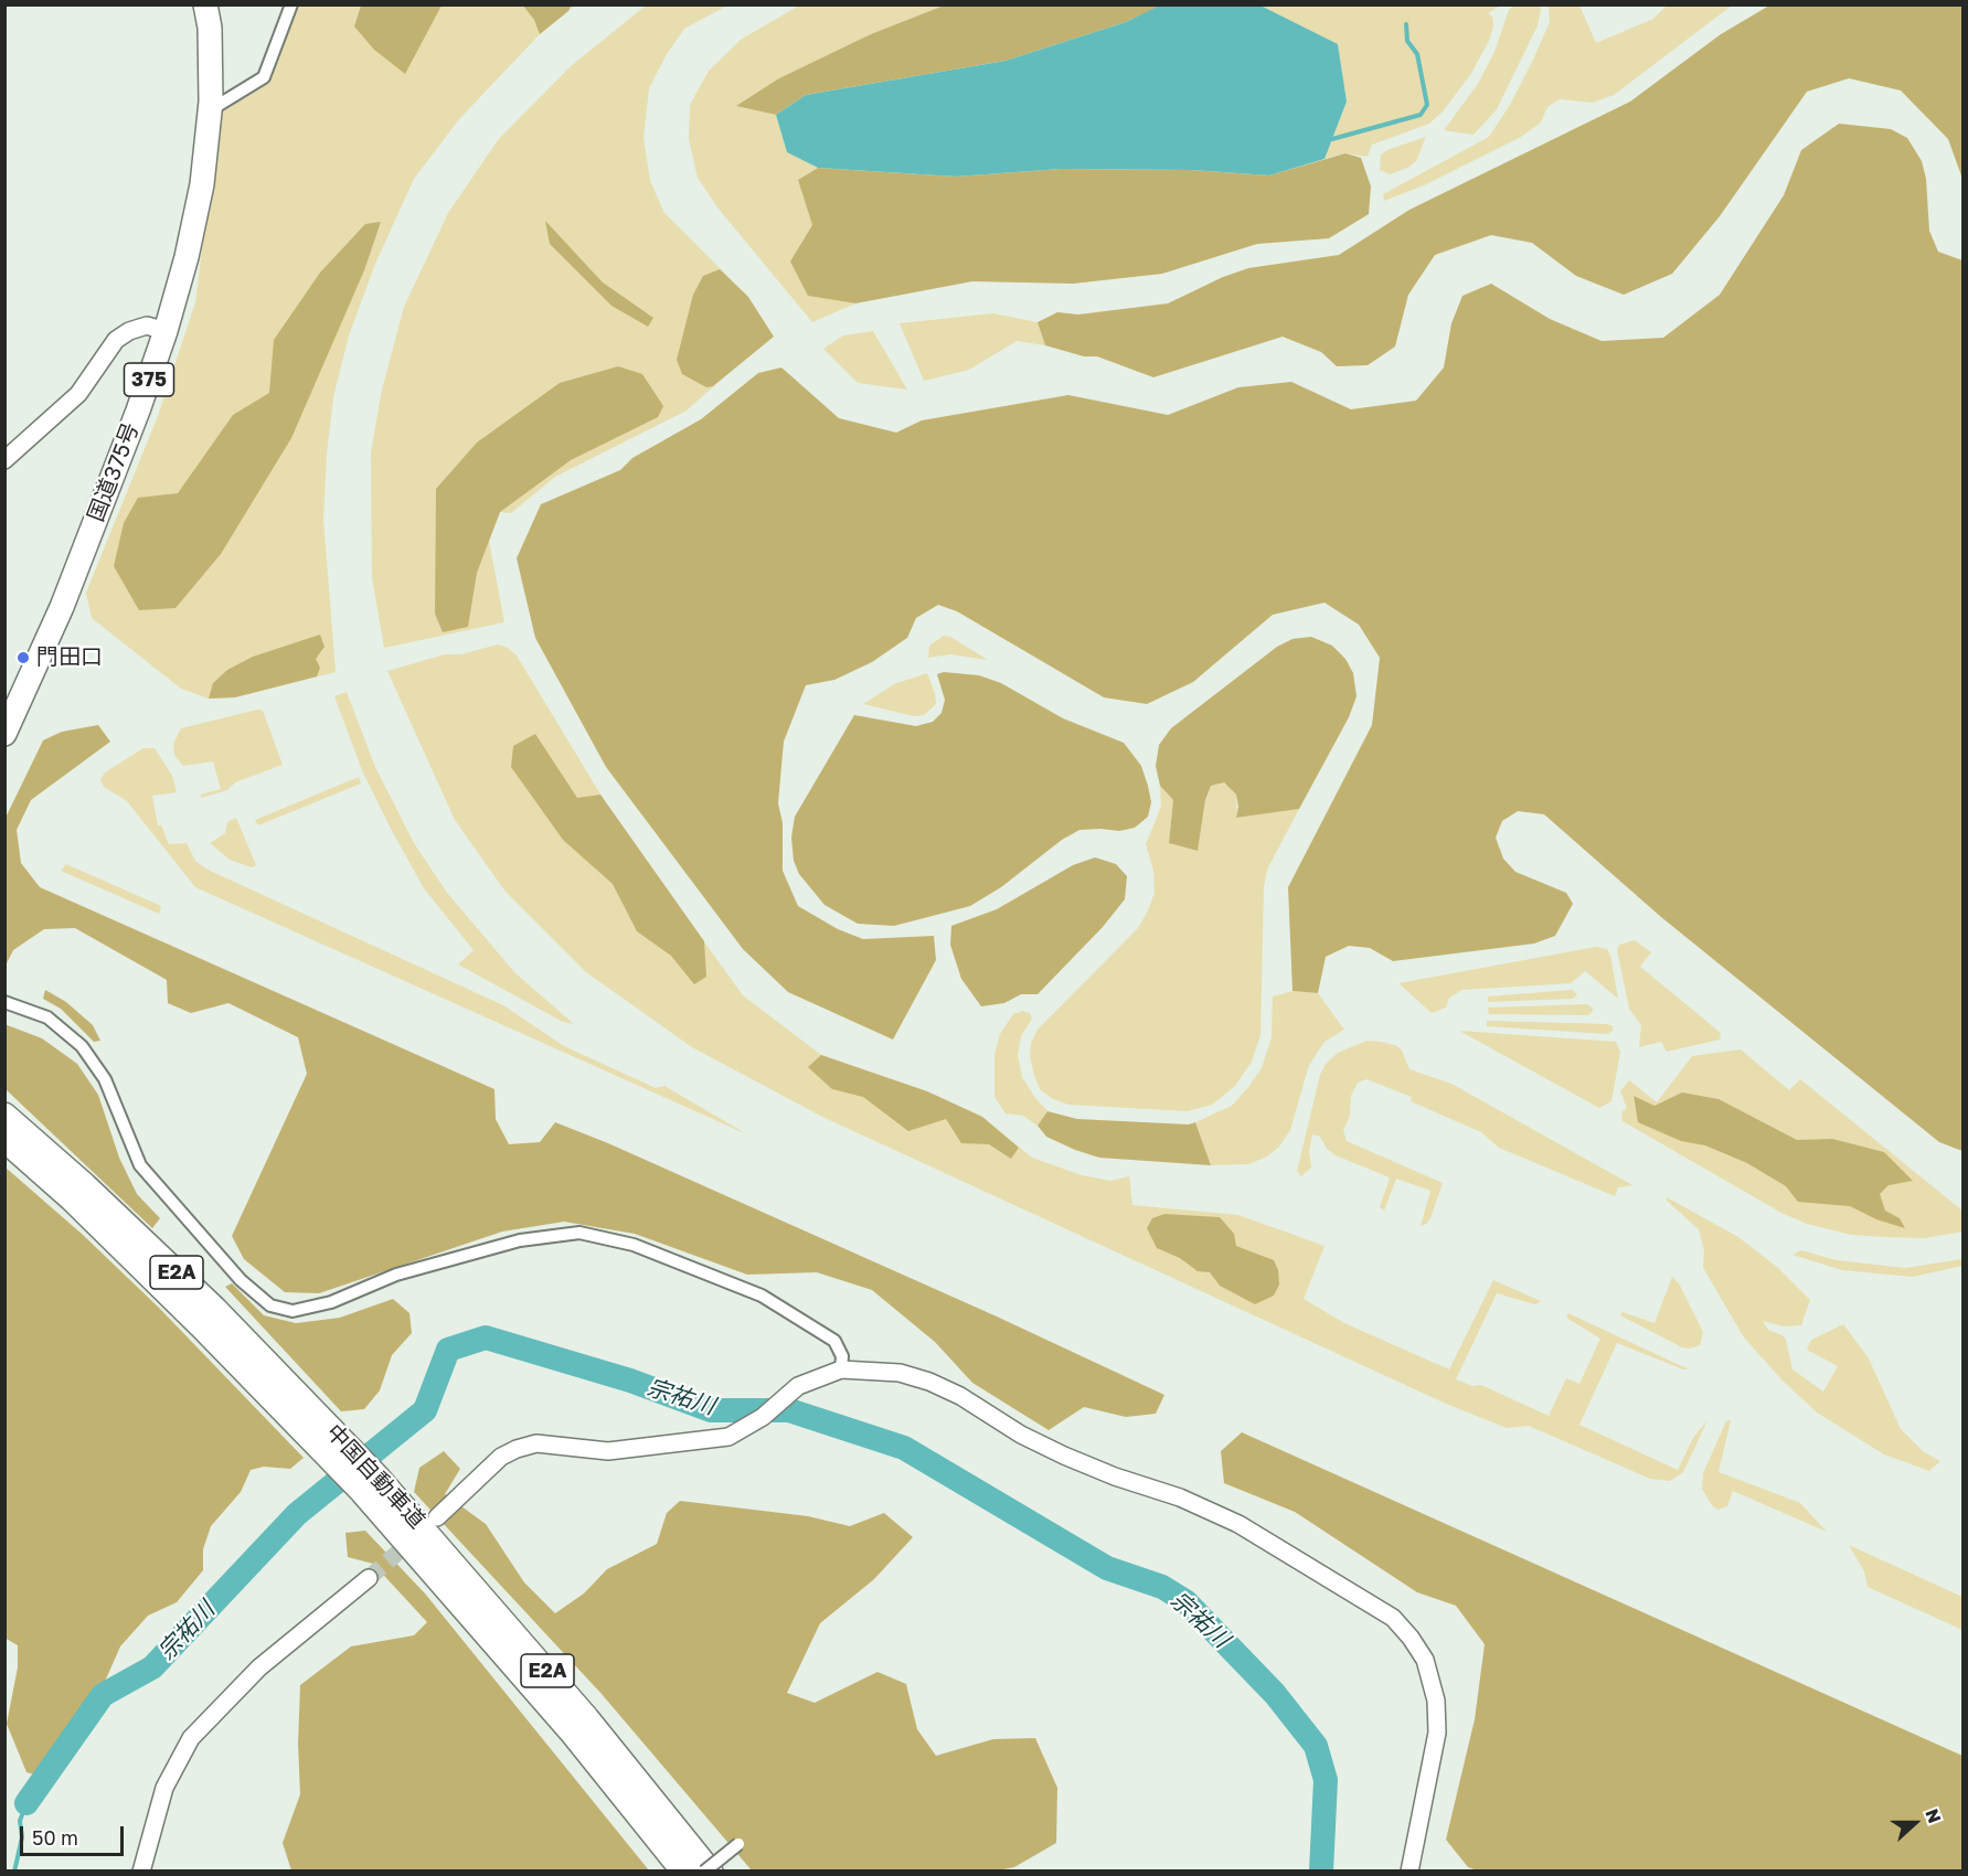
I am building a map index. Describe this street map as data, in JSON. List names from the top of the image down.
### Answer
{
  "streets": {
    "highway": [
      "375",
      "国道375号",
      "E2A",
      "中国自動車道"
    ]
  },
  "water": ["宗祐川"],
  "places": ["門田口"],
  "scale_bar": "50 m",
  "north": "right"
}
